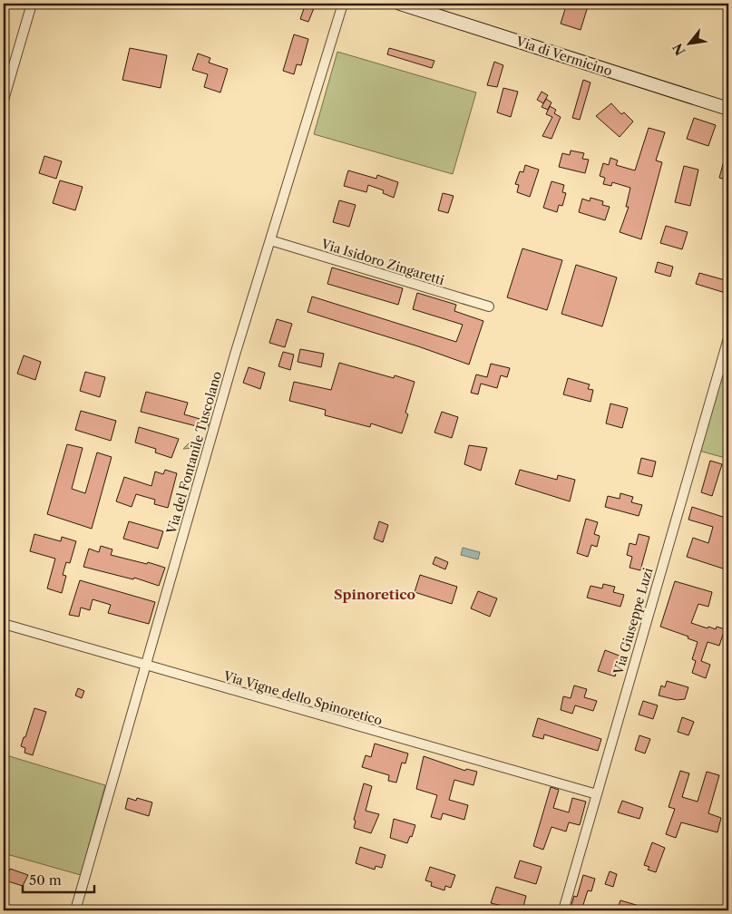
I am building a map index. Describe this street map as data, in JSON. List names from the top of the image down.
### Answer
{
  "streets": {
    "main road": ["Via di Vermicino"],
    "street": [
      "Via Isidoro Zingaretti",
      "Via del Fontanile Tuscolano",
      "Via Giuseppe Luzi",
      "Via Vigne dello Spinoretico"
    ]
  },
  "crossings": [
    ["Via Isidoro Zingaretti", "Via del Fontanile Tuscolano"],
    ["Via del Fontanile Tuscolano", "Via Vigne dello Spinoretico"],
    ["Via Giuseppe Luzi", "Via Vigne dello Spinoretico"]
  ],
  "districts": ["Spinoretico"],
  "scale_bar": "50 m",
  "north": "bottom left"
}
